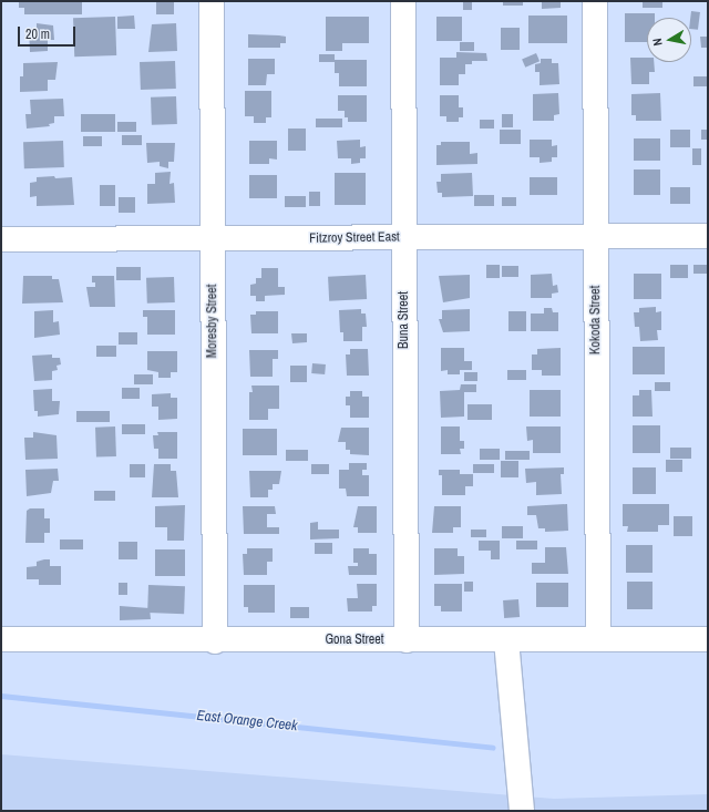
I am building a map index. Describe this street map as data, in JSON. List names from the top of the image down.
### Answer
{
  "streets": {
    "street": [
      "Fitzroy Street East",
      "Buna Street",
      "Kokoda Street",
      "Moresby Street",
      "Gona Street"
    ]
  },
  "crossings": [
    ["Fitzroy Street East", "Buna Street"],
    ["Fitzroy Street East", "Kokoda Street"],
    ["Fitzroy Street East", "Moresby Street"],
    ["Buna Street", "Gona Street"],
    ["Kokoda Street", "Gona Street"],
    ["Moresby Street", "Gona Street"]
  ],
  "water": ["East Orange Creek"],
  "scale_bar": "20 m",
  "north": "left"
}
